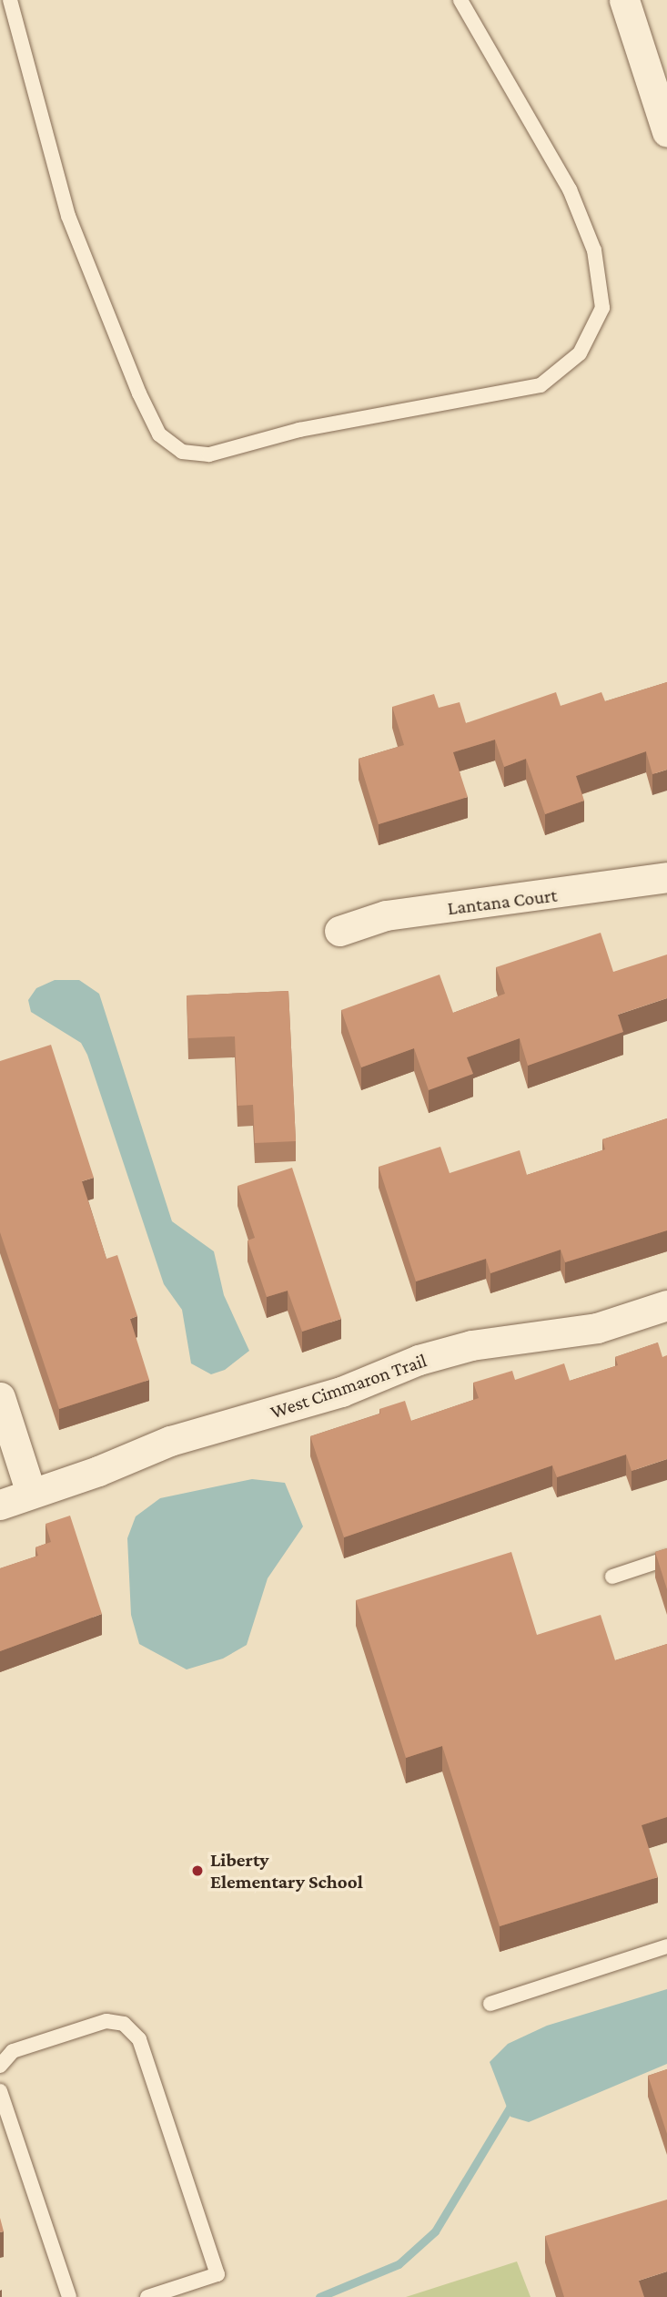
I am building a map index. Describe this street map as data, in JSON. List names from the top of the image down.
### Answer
{
  "streets": {
    "street": ["Lantana Court", "West Cimmaron Trail"]
  },
  "places": ["Liberty Elementary School"]
}
